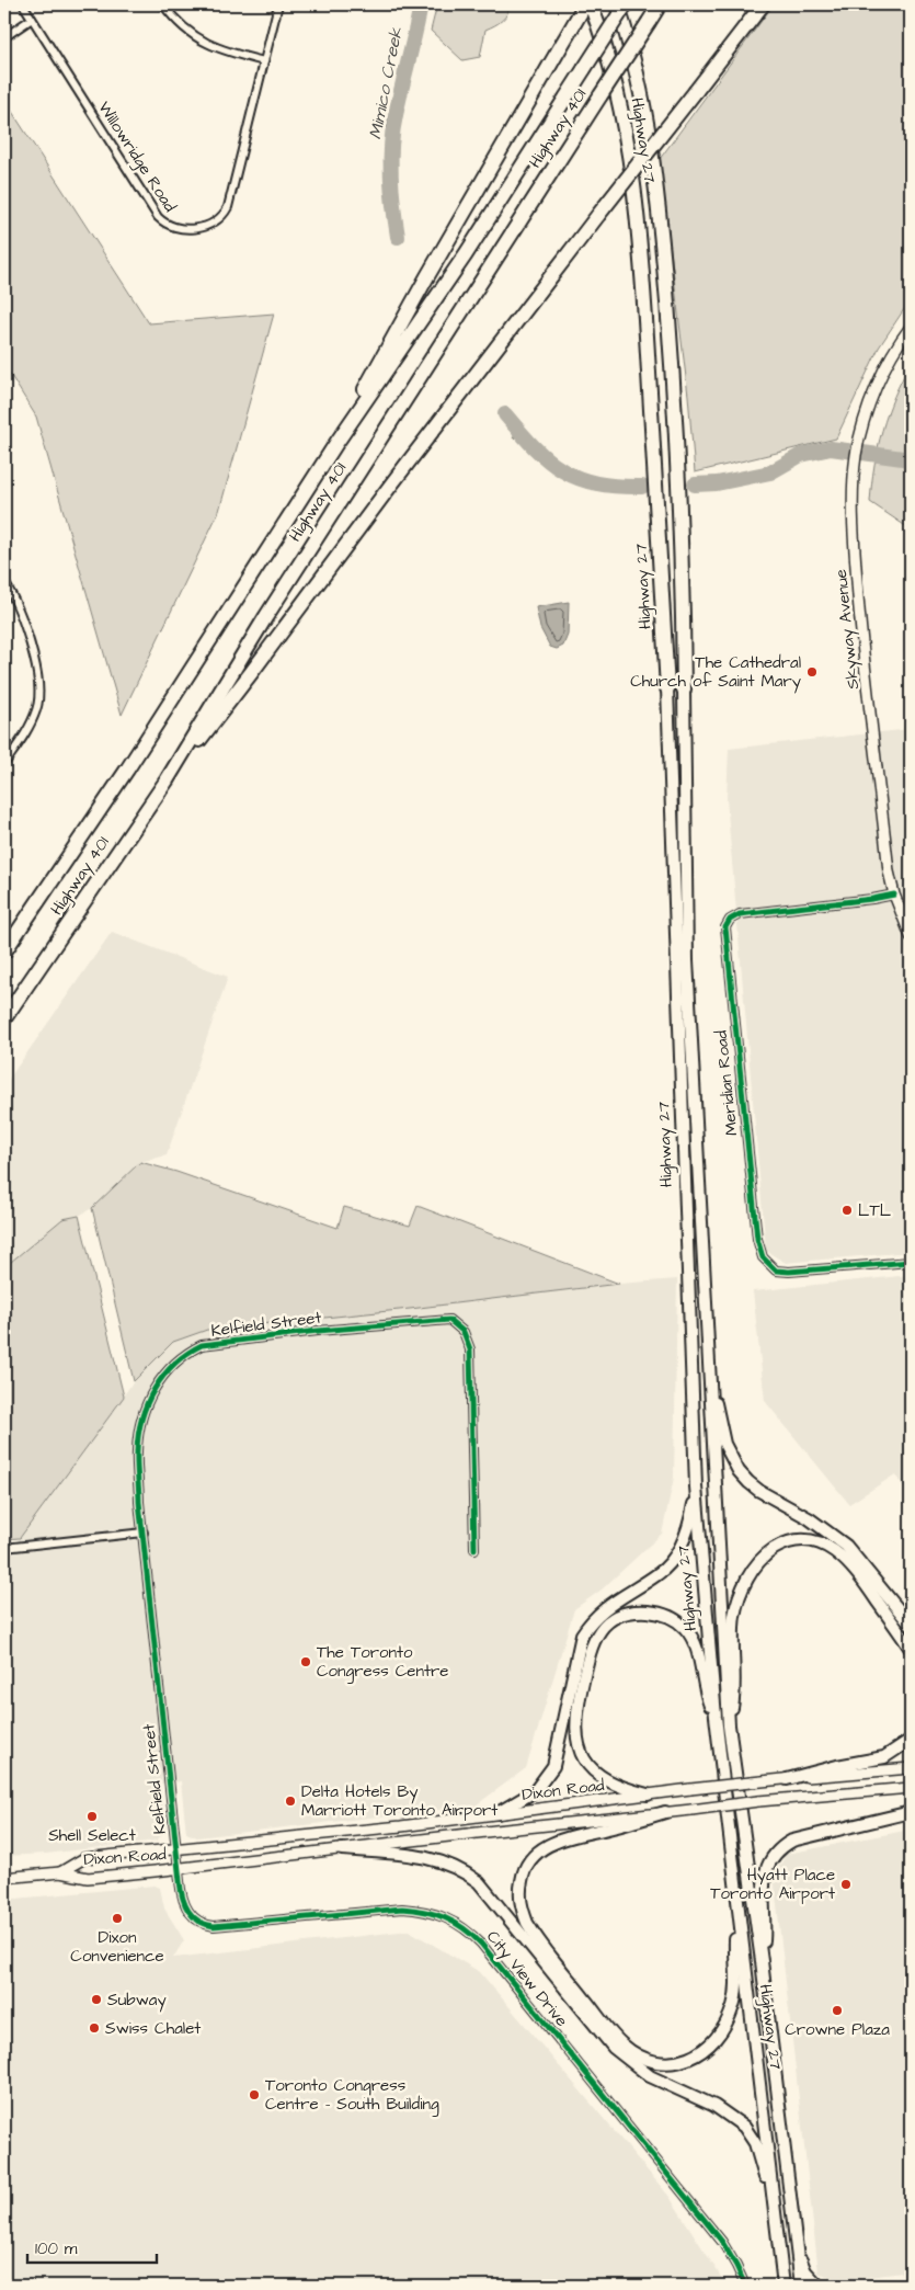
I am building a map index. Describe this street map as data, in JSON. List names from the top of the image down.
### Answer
{
  "streets": {
    "highway": ["Highway 401", "Highway 27"],
    "main road": ["Skyway Avenue", "Dixon Road"],
    "street": [
      "Willowridge Road",
      "Meridian Road",
      "Kelfield Street",
      "City View Drive"
    ]
  },
  "crossings": [
    ["Skyway Avenue", "Meridian Road"],
    ["Kelfield Street", "Dixon Road"],
    ["Kelfield Street", "City View Drive"],
    ["Dixon Road", "City View Drive"]
  ],
  "water": ["Mimico Creek"],
  "places": [
    "The Cathedral Church of Saint Mary",
    "LTL",
    "The Toronto Congress Centre",
    "Delta Hotels By Marriott Toronto Airport",
    "Shell Select",
    "Hyatt Place Toronto Airport",
    "Dixon Convenience",
    "Subway",
    "Crowne Plaza",
    "Swiss Chalet",
    "Toronto Congress Centre - South Building"
  ],
  "scale_bar": "100 m"
}
